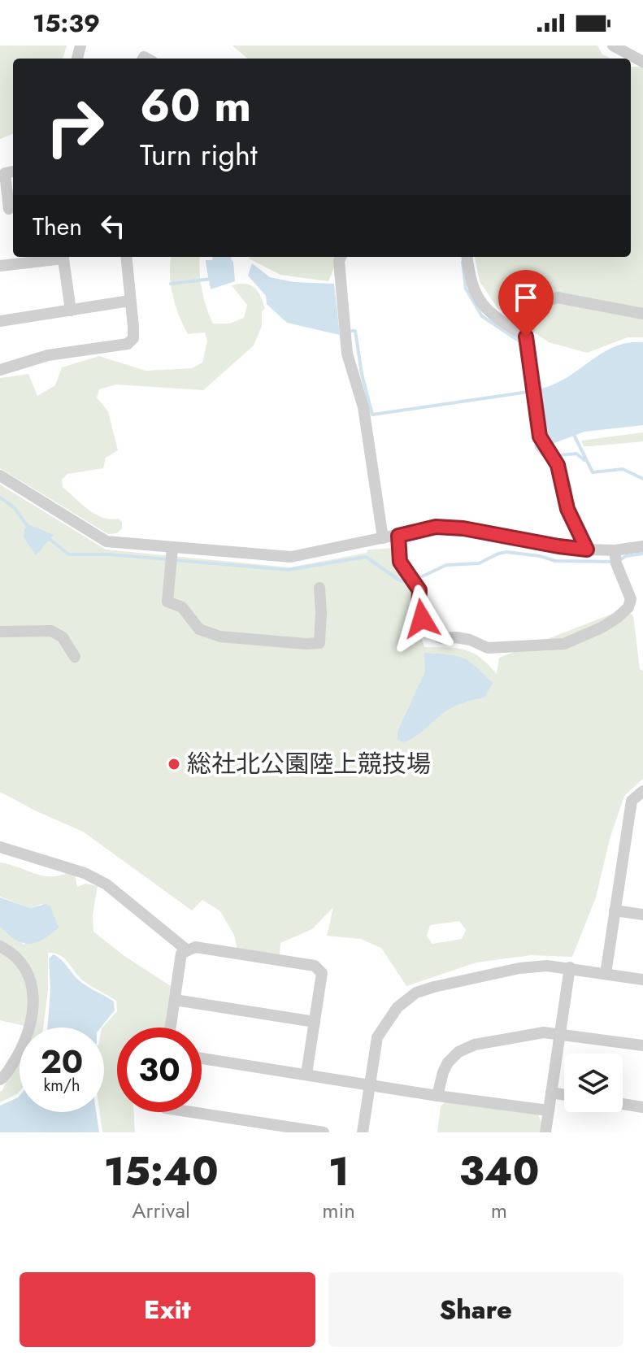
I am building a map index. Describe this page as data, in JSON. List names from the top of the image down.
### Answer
{
  "places": ["総社北公園陸上競技場"],
  "page": {
    "status": "15:39",
    "turn": ["60 m", "Turn right"],
    "then": "Then",
    "speed": "20 km/h",
    "limit": "30",
    "eta": [
      "15:40",
      "Arrival",
      "1",
      "min",
      "340",
      "m"
    ],
    "buttons": ["Exit", "Share"]
  }
}
